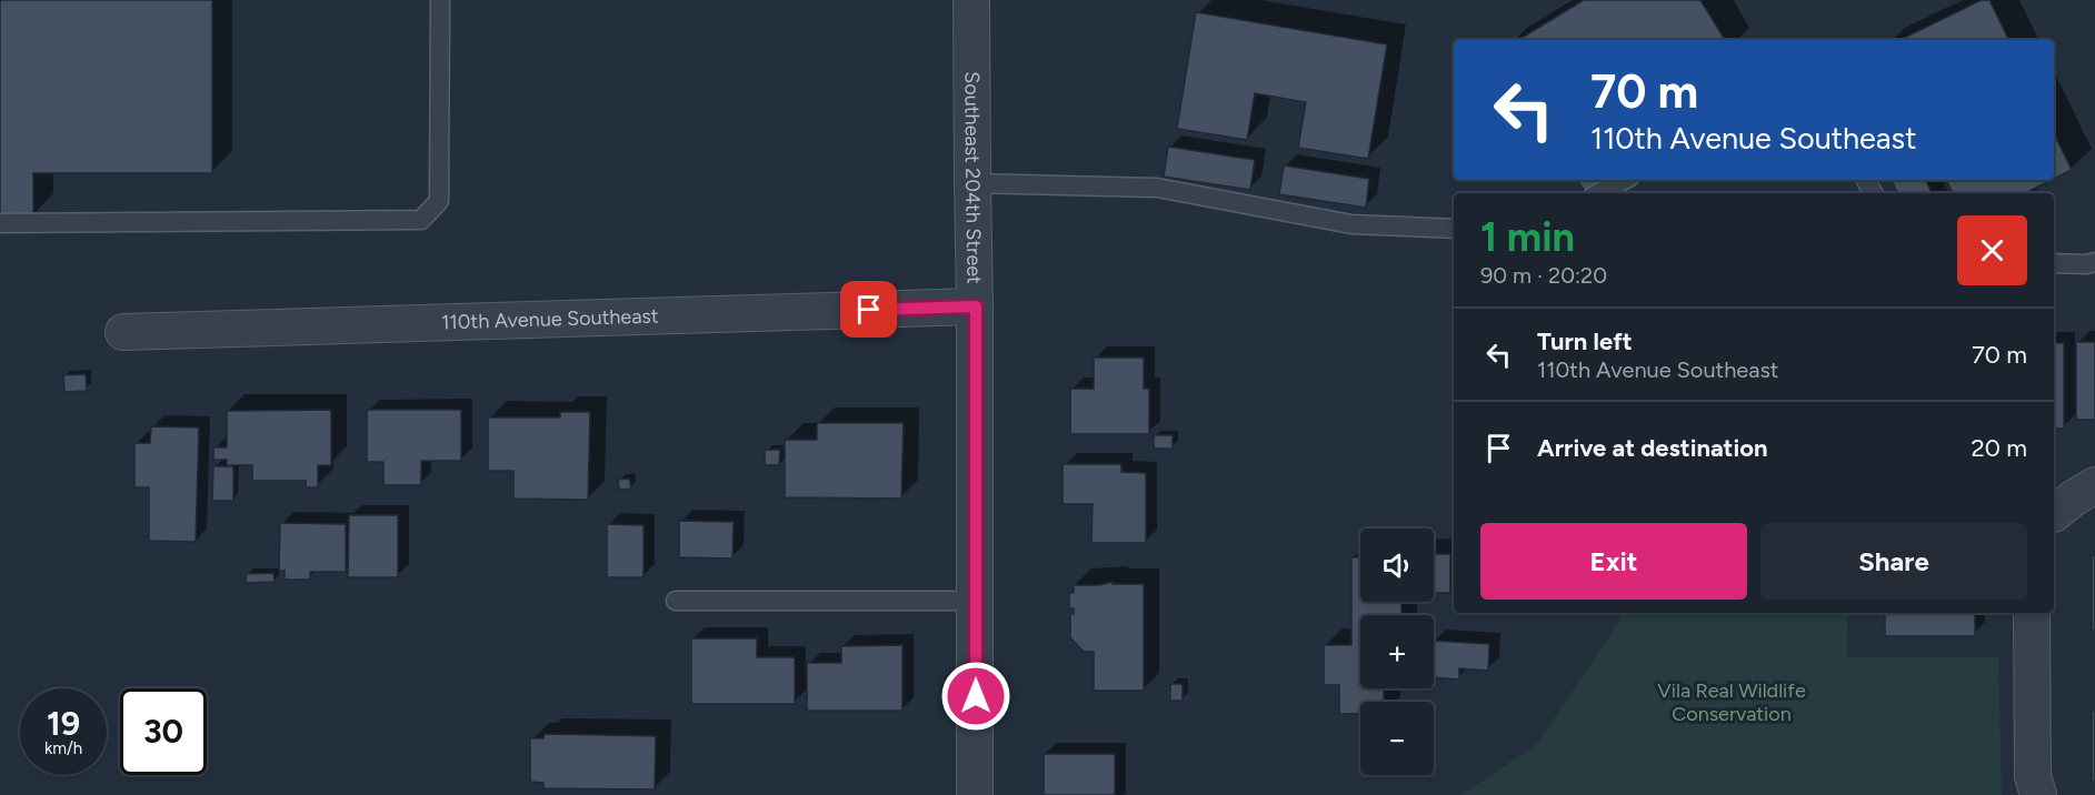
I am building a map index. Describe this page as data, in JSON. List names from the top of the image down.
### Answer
{
  "streets": {
    "street": ["Southeast 204th Street", "110th Avenue Southeast"]
  },
  "crossings": [
    ["Southeast 204th Street", "110th Avenue Southeast"]
  ],
  "parks": ["Vila Real Wildlife Conservation"],
  "page": {
    "turn": ["70 m", "110th Avenue Southeast"],
    "heading": ["1 min", "90 m · 20:20"],
    "list": [
      {
        "name": "Turn left",
        "note": "110th Avenue Southeast",
        "value": "70 m"
      },
      {
        "name": "Arrive at destination",
        "value": "20 m"
      }
    ],
    "buttons": ["Exit", "Share"],
    "map_buttons": ["+", "−"],
    "speed": "19 km/h",
    "limit": "30"
  }
}
